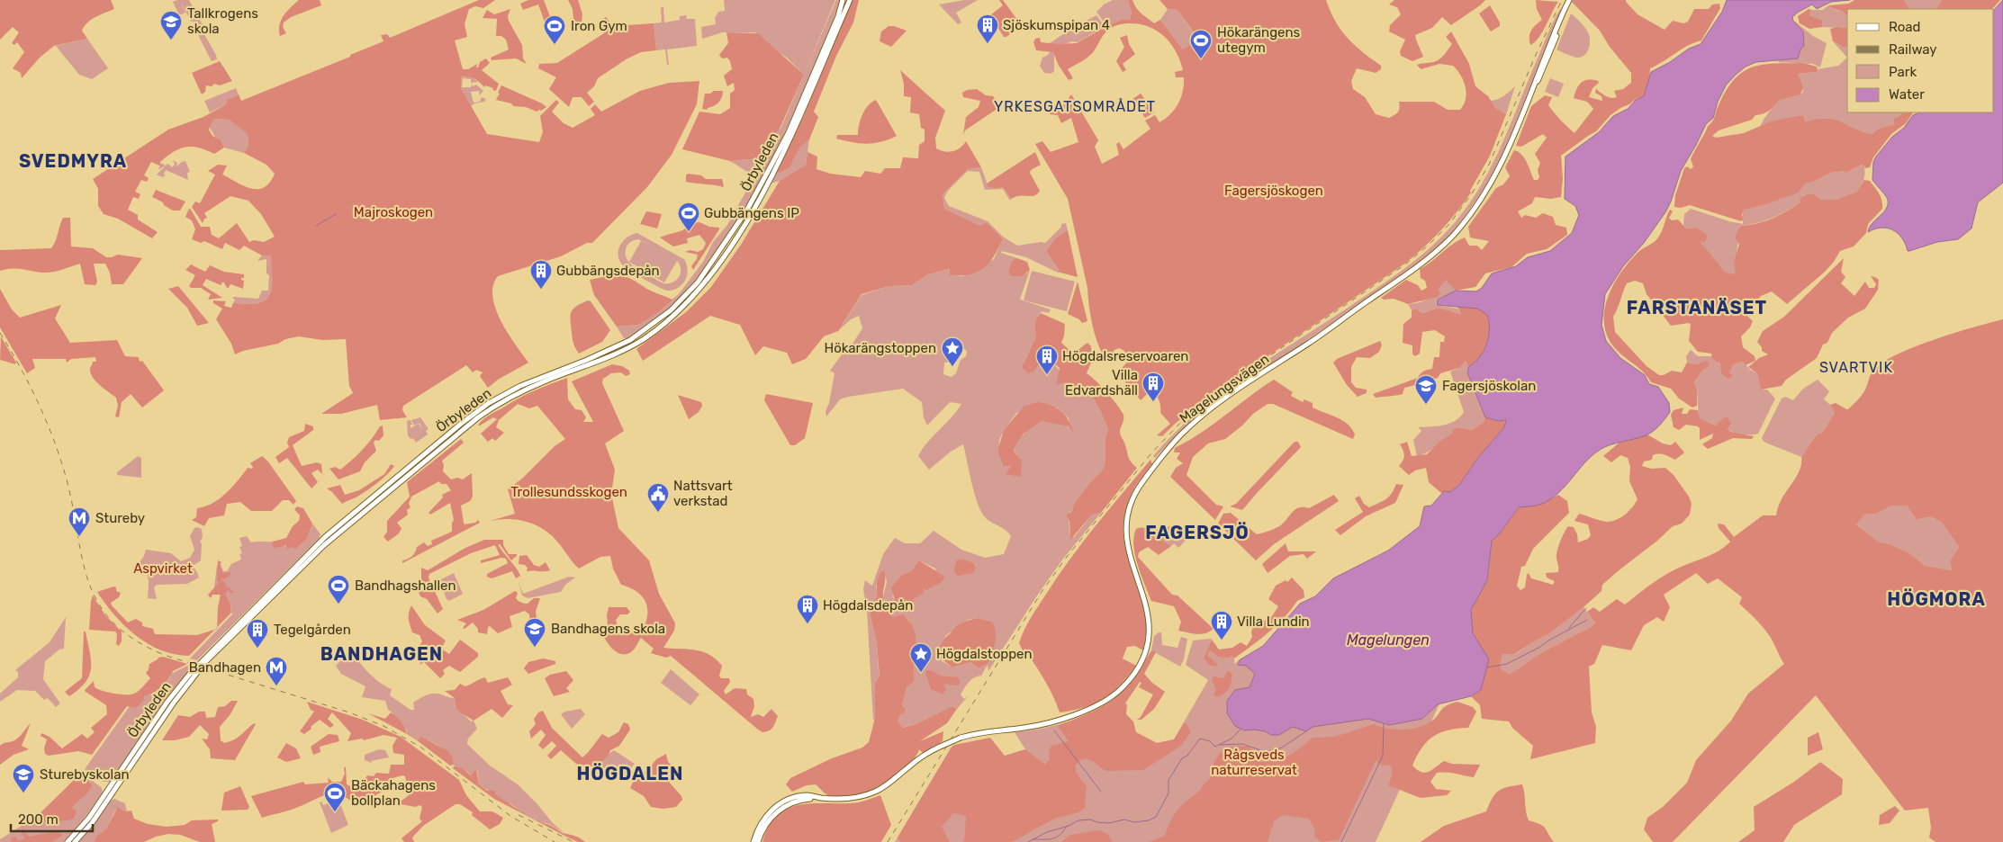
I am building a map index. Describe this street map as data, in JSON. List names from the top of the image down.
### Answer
{
  "streets": {
    "main road": ["Örbyleden", "Magelungsvägen"]
  },
  "districts": [
    "YRKESGATSOMRÅDET",
    "SVEDMYRA",
    "FARSTANÄSET",
    "SVARTVIK",
    "FAGERSJÖ",
    "HÖGMORA",
    "BANDHAGEN",
    "HÖGDALEN"
  ],
  "water": ["Magelungen"],
  "parks": [
    "Fagersjöskogen",
    "Majroskogen",
    "Trollesundsskogen",
    "Aspvirket",
    "Rågsveds naturreservat"
  ],
  "places": {
    "school or university": [
      "Tallkrogens skola",
      "Fagersjöskolan",
      "Bandhagens skola",
      "Sturebyskolan"
    ],
    "building": [
      "Sjöskumspipan 4",
      "Gubbängsdepån",
      "Högdalsreservoaren",
      "Villa Edvardshäll",
      "Högdalsdepån",
      "Villa Lundin",
      "Tegelgården"
    ],
    "sports": [
      "Iron Gym",
      "Hökarängens utegym",
      "Gubbängens IP",
      "Bandhagshallen",
      "Bäckahagens bollplan"
    ],
    "place": ["Hökarängstoppen", "Högdalstoppen"],
    "public building": ["Nattsvart verkstad"],
    "metro station": ["Stureby", "Bandhagen"]
  },
  "legend": [
    "Road",
    "Railway",
    "Park",
    "Water"
  ],
  "scale_bar": "200 m"
}
